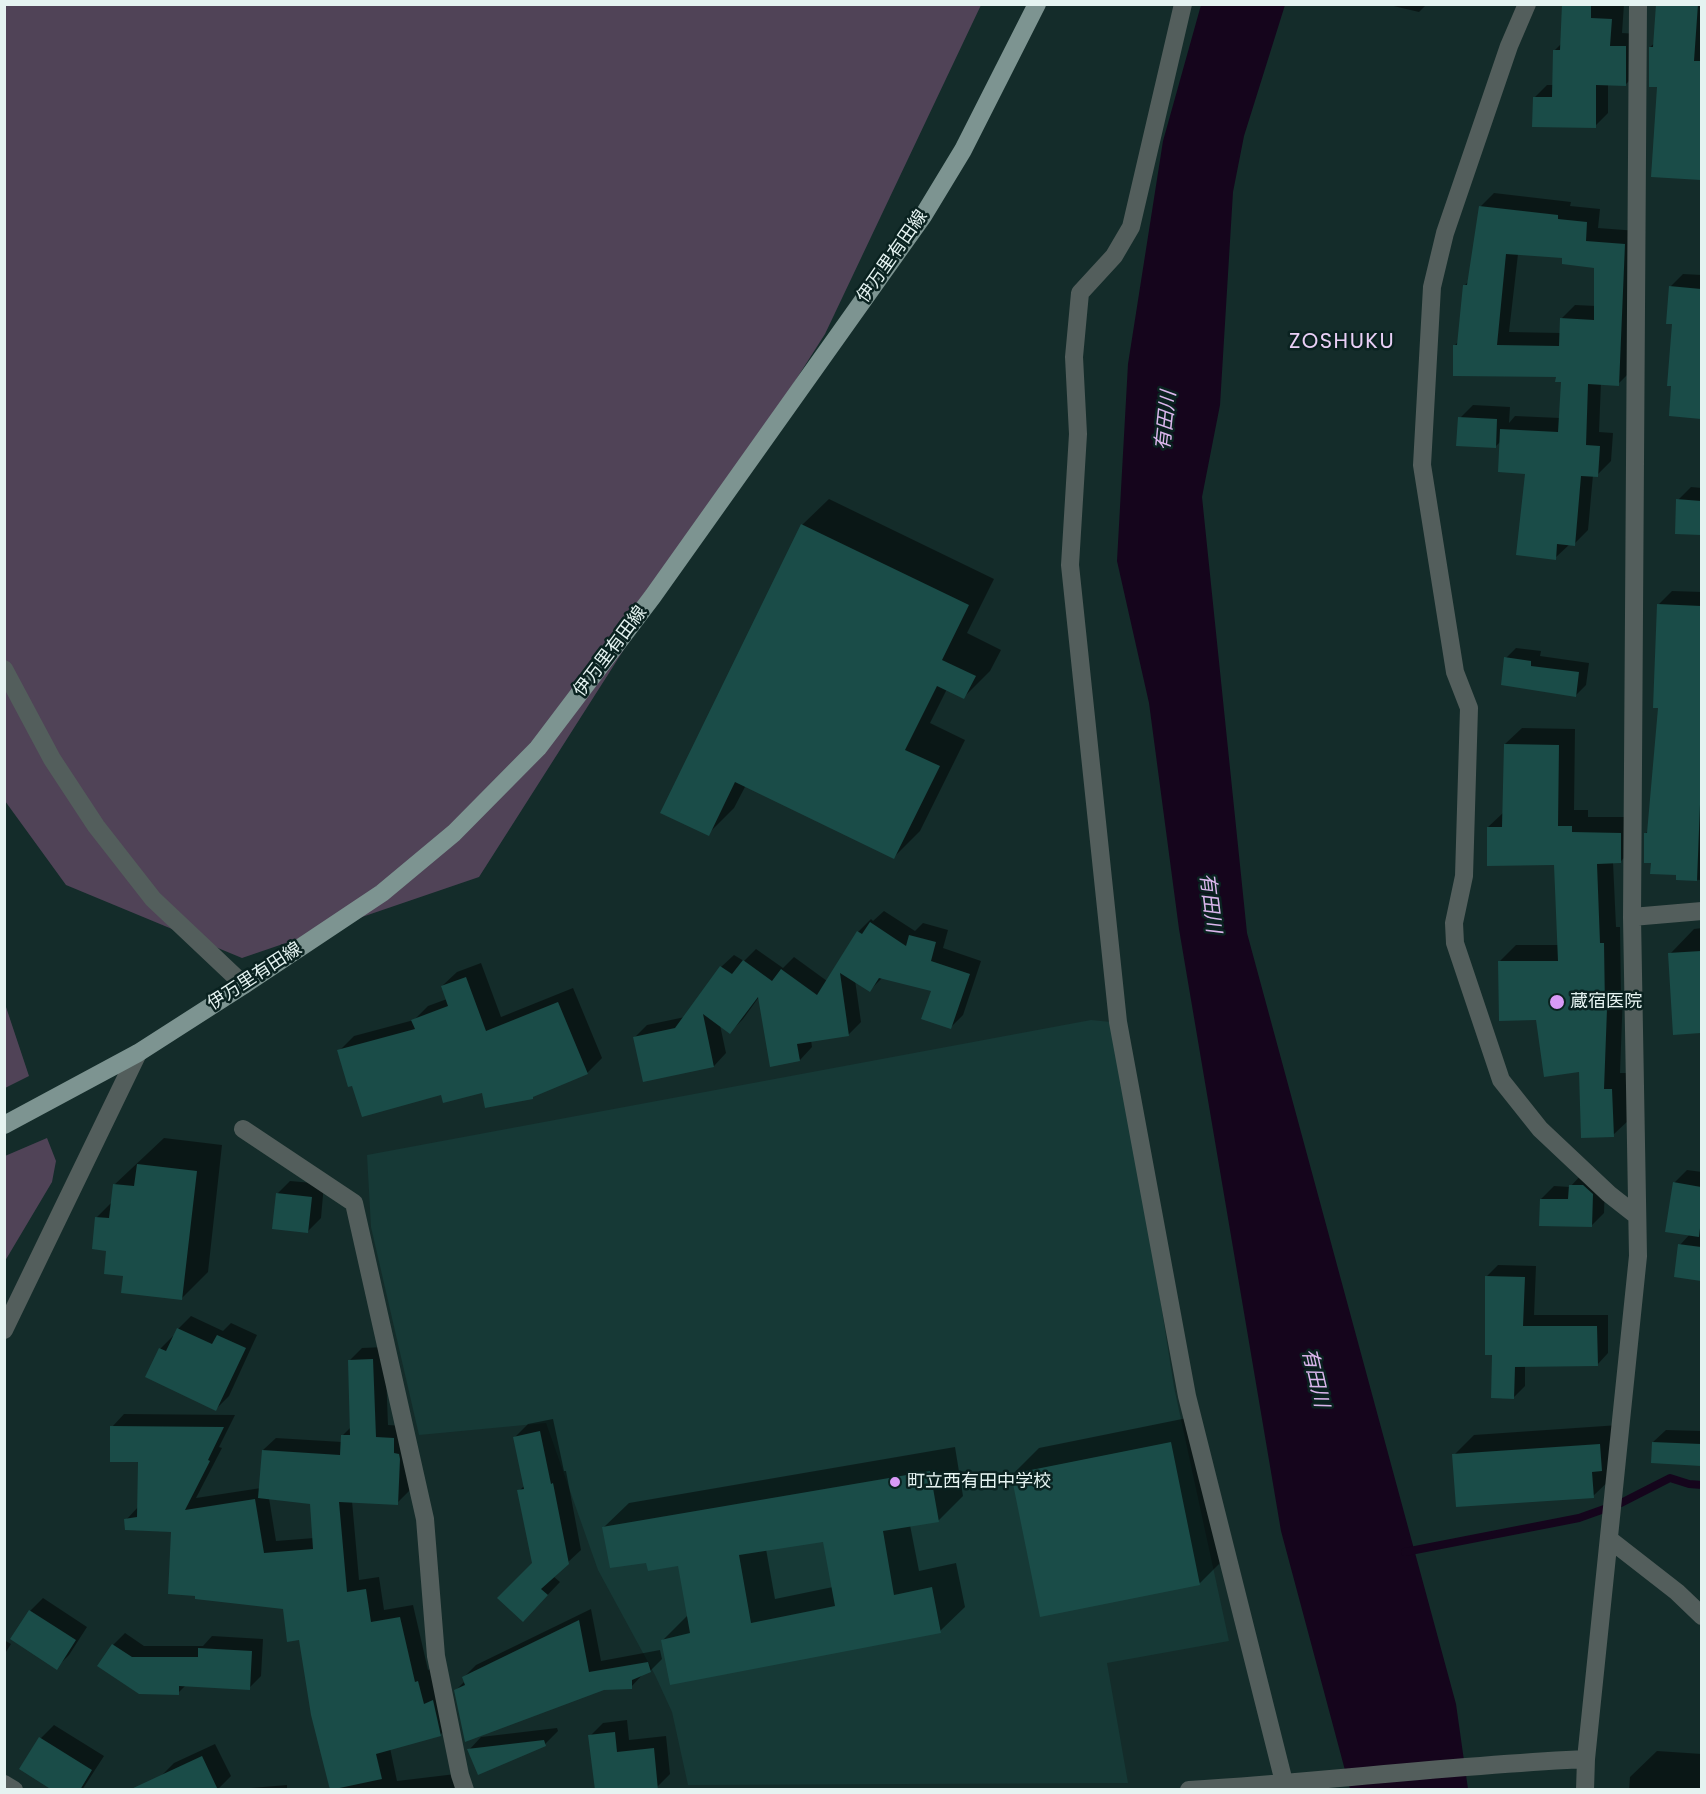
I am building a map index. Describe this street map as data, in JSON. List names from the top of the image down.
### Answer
{
  "streets": {
    "main road": ["伊万里有田線"]
  },
  "districts": ["ZOSHUKU"],
  "water": ["有田川"],
  "places": ["蔵宿医院", "町立西有田中学校"]
}
